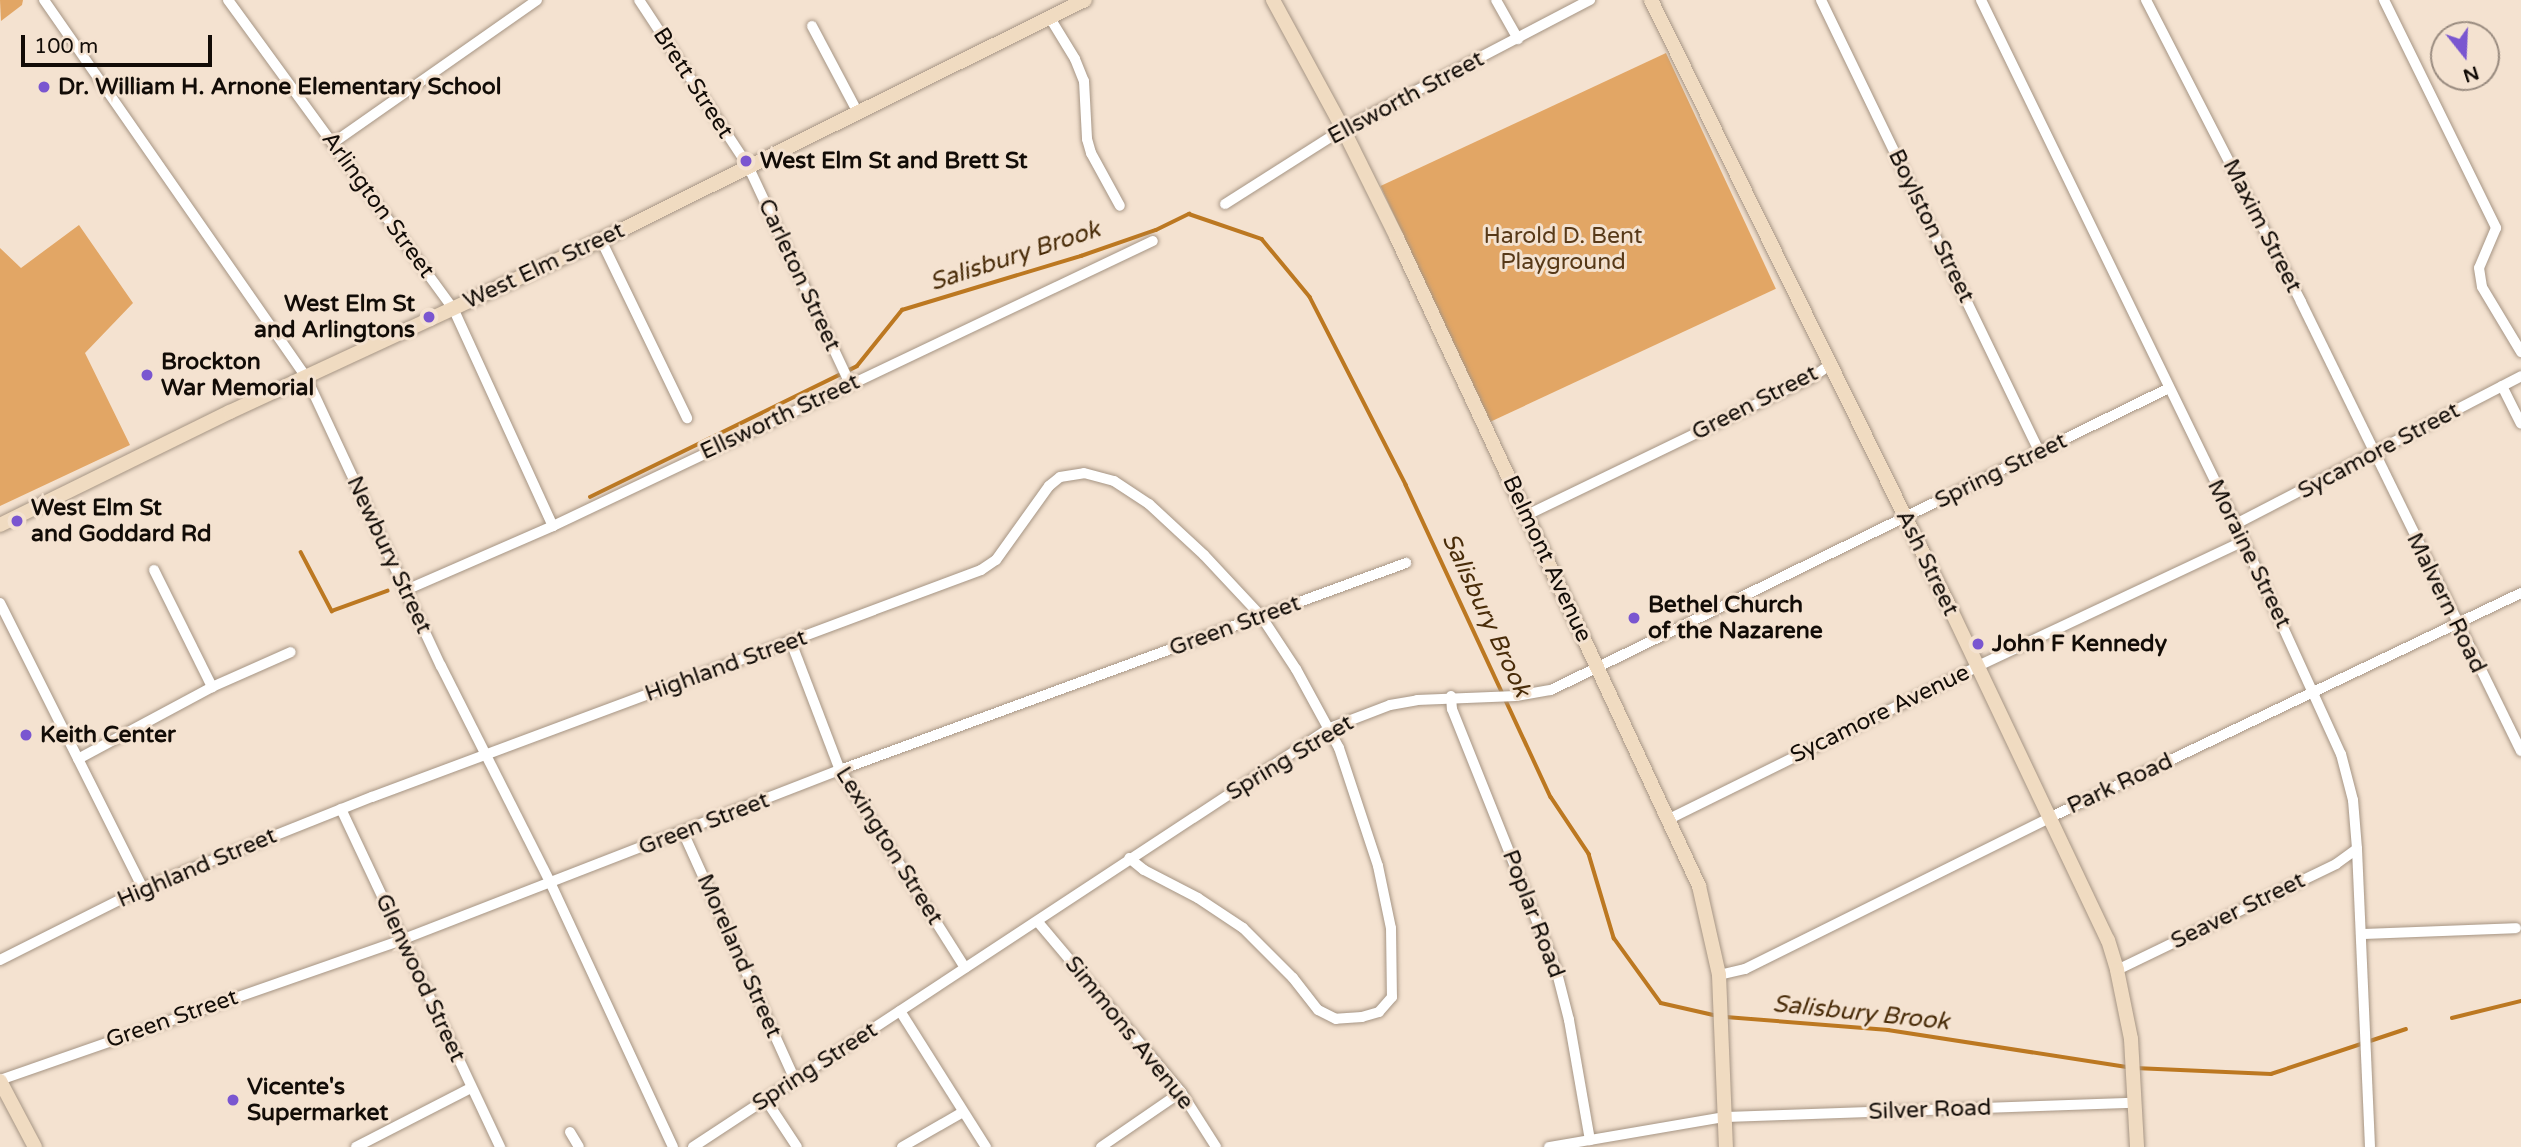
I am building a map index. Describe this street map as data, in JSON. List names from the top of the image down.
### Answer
{
  "streets": {
    "street": [
      "Brett Street",
      "Ellsworth Street",
      "Arlington Street",
      "Boylston Street",
      "Maxim Street",
      "West Elm Street",
      "Carleton Street",
      "Green Street",
      "Sycamore Street",
      "Spring Street",
      "Moraine Street",
      "Newbury Street",
      "Belmont Avenue",
      "Ash Street",
      "Malvern Road",
      "Highland Street",
      "Sycamore Avenue",
      "Park Road",
      "Lexington Street",
      "Seaver Street",
      "Poplar Road",
      "Moreland Street",
      "Glenwood Street",
      "Simmons Avenue",
      "Silver Road"
    ]
  },
  "crossings": [
    ["Brett Street", "West Elm Street"],
    ["Brett Street", "Carleton Street"],
    ["Ellsworth Street", "Arlington Street"],
    ["Ellsworth Street", "Carleton Street"],
    ["Ellsworth Street", "Newbury Street"],
    ["Ellsworth Street", "Belmont Avenue"],
    ["Arlington Street", "West Elm Street"],
    ["Boylston Street", "Spring Street"],
    ["Maxim Street", "Sycamore Street"],
    ["Maxim Street", "Malvern Road"],
    ["West Elm Street", "Carleton Street"],
    ["West Elm Street", "Newbury Street"],
    ["Green Street", "Newbury Street"],
    ["Green Street", "Belmont Avenue"],
    ["Green Street", "Ash Street"],
    ["Green Street", "Highland Street"],
    ["Green Street", "Lexington Street"],
    ["Green Street", "Moreland Street"],
    ["Green Street", "Glenwood Street"],
    ["Sycamore Street", "Moraine Street"],
    ["Sycamore Street", "Malvern Road"],
    ["Spring Street", "Moraine Street"],
    ["Spring Street", "Belmont Avenue"],
    ["Spring Street", "Ash Street"],
    ["Spring Street", "Highland Street"],
    ["Spring Street", "Lexington Street"],
    ["Spring Street", "Poplar Road"],
    ["Spring Street", "Moreland Street"],
    ["Spring Street", "Simmons Avenue"],
    ["Moraine Street", "Sycamore Avenue"],
    ["Moraine Street", "Park Road"],
    ["Moraine Street", "Seaver Street"],
    ["Newbury Street", "Highland Street"],
    ["Belmont Avenue", "Sycamore Avenue"],
    ["Belmont Avenue", "Park Road"],
    ["Belmont Avenue", "Silver Road"],
    ["Ash Street", "Sycamore Avenue"],
    ["Ash Street", "Park Road"],
    ["Ash Street", "Seaver Street"],
    ["Ash Street", "Silver Road"],
    ["Malvern Road", "Park Road"],
    ["Highland Street", "Lexington Street"],
    ["Highland Street", "Glenwood Street"],
    ["Poplar Road", "Silver Road"]
  ],
  "water": ["Salisbury Brook"],
  "parks": ["Harold D. Bent Playground"],
  "places": [
    "Dr. William H. Arnone Elementary School",
    "West Elm St and Brett St",
    "West Elm St and Arlingtons",
    "Brockton War Memorial",
    "West Elm St and Goddard Rd",
    "Bethel Church of the Nazarene",
    "John F Kennedy",
    "Keith Center",
    "Vicente's Supermarket"
  ],
  "scale_bar": "100 m",
  "north": "bottom"
}
